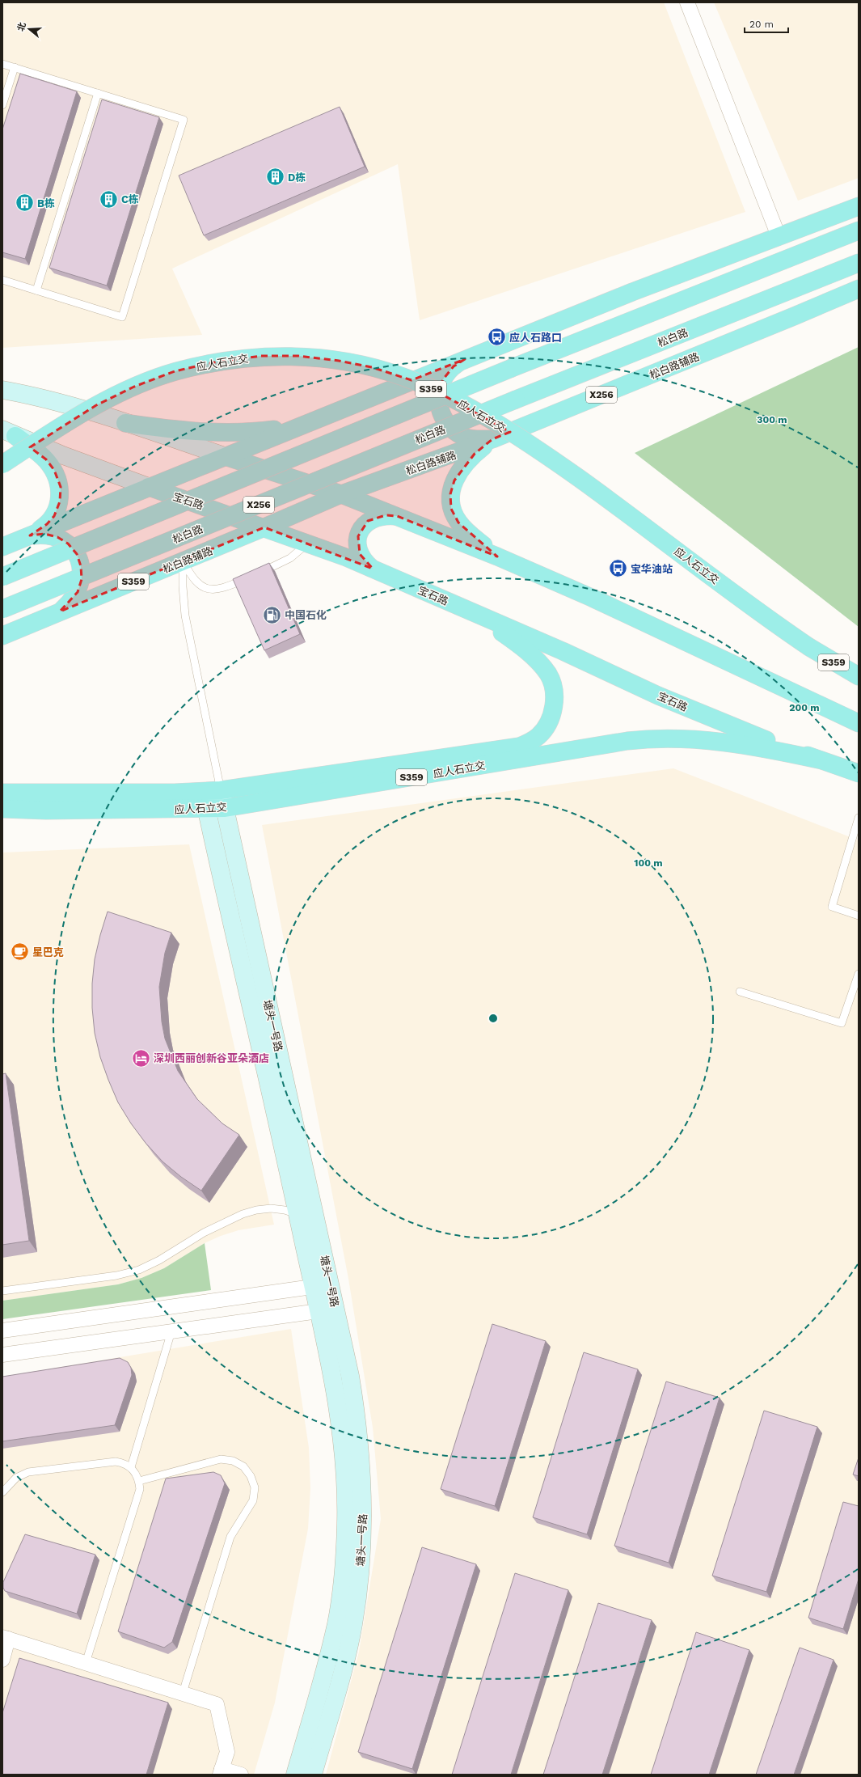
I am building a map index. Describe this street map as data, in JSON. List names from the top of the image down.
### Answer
{
  "streets": {
    "main road": [
      "松白路",
      "应人石立交",
      "松白路辅路",
      "S359",
      "X256",
      "宝石路"
    ],
    "street": ["塘头一号路"]
  },
  "crossings": [
    ["应人石立交", "宝石路"],
    ["应人石立交", "塘头一号路"],
    ["松白路辅路", "宝石路"]
  ],
  "places": {
    "building": ["D栋", "C栋", "B栋"],
    "bus stop": ["应人石路口", "宝华油站"],
    "fuel station": ["中国石化"],
    "cafe": ["星巴克"],
    "hotel": ["深圳西丽创新谷亚朵酒店"]
  },
  "scale_bar": "20 m",
  "north": "left",
  "rings": ["300 m", "200 m", "100 m"]
}
